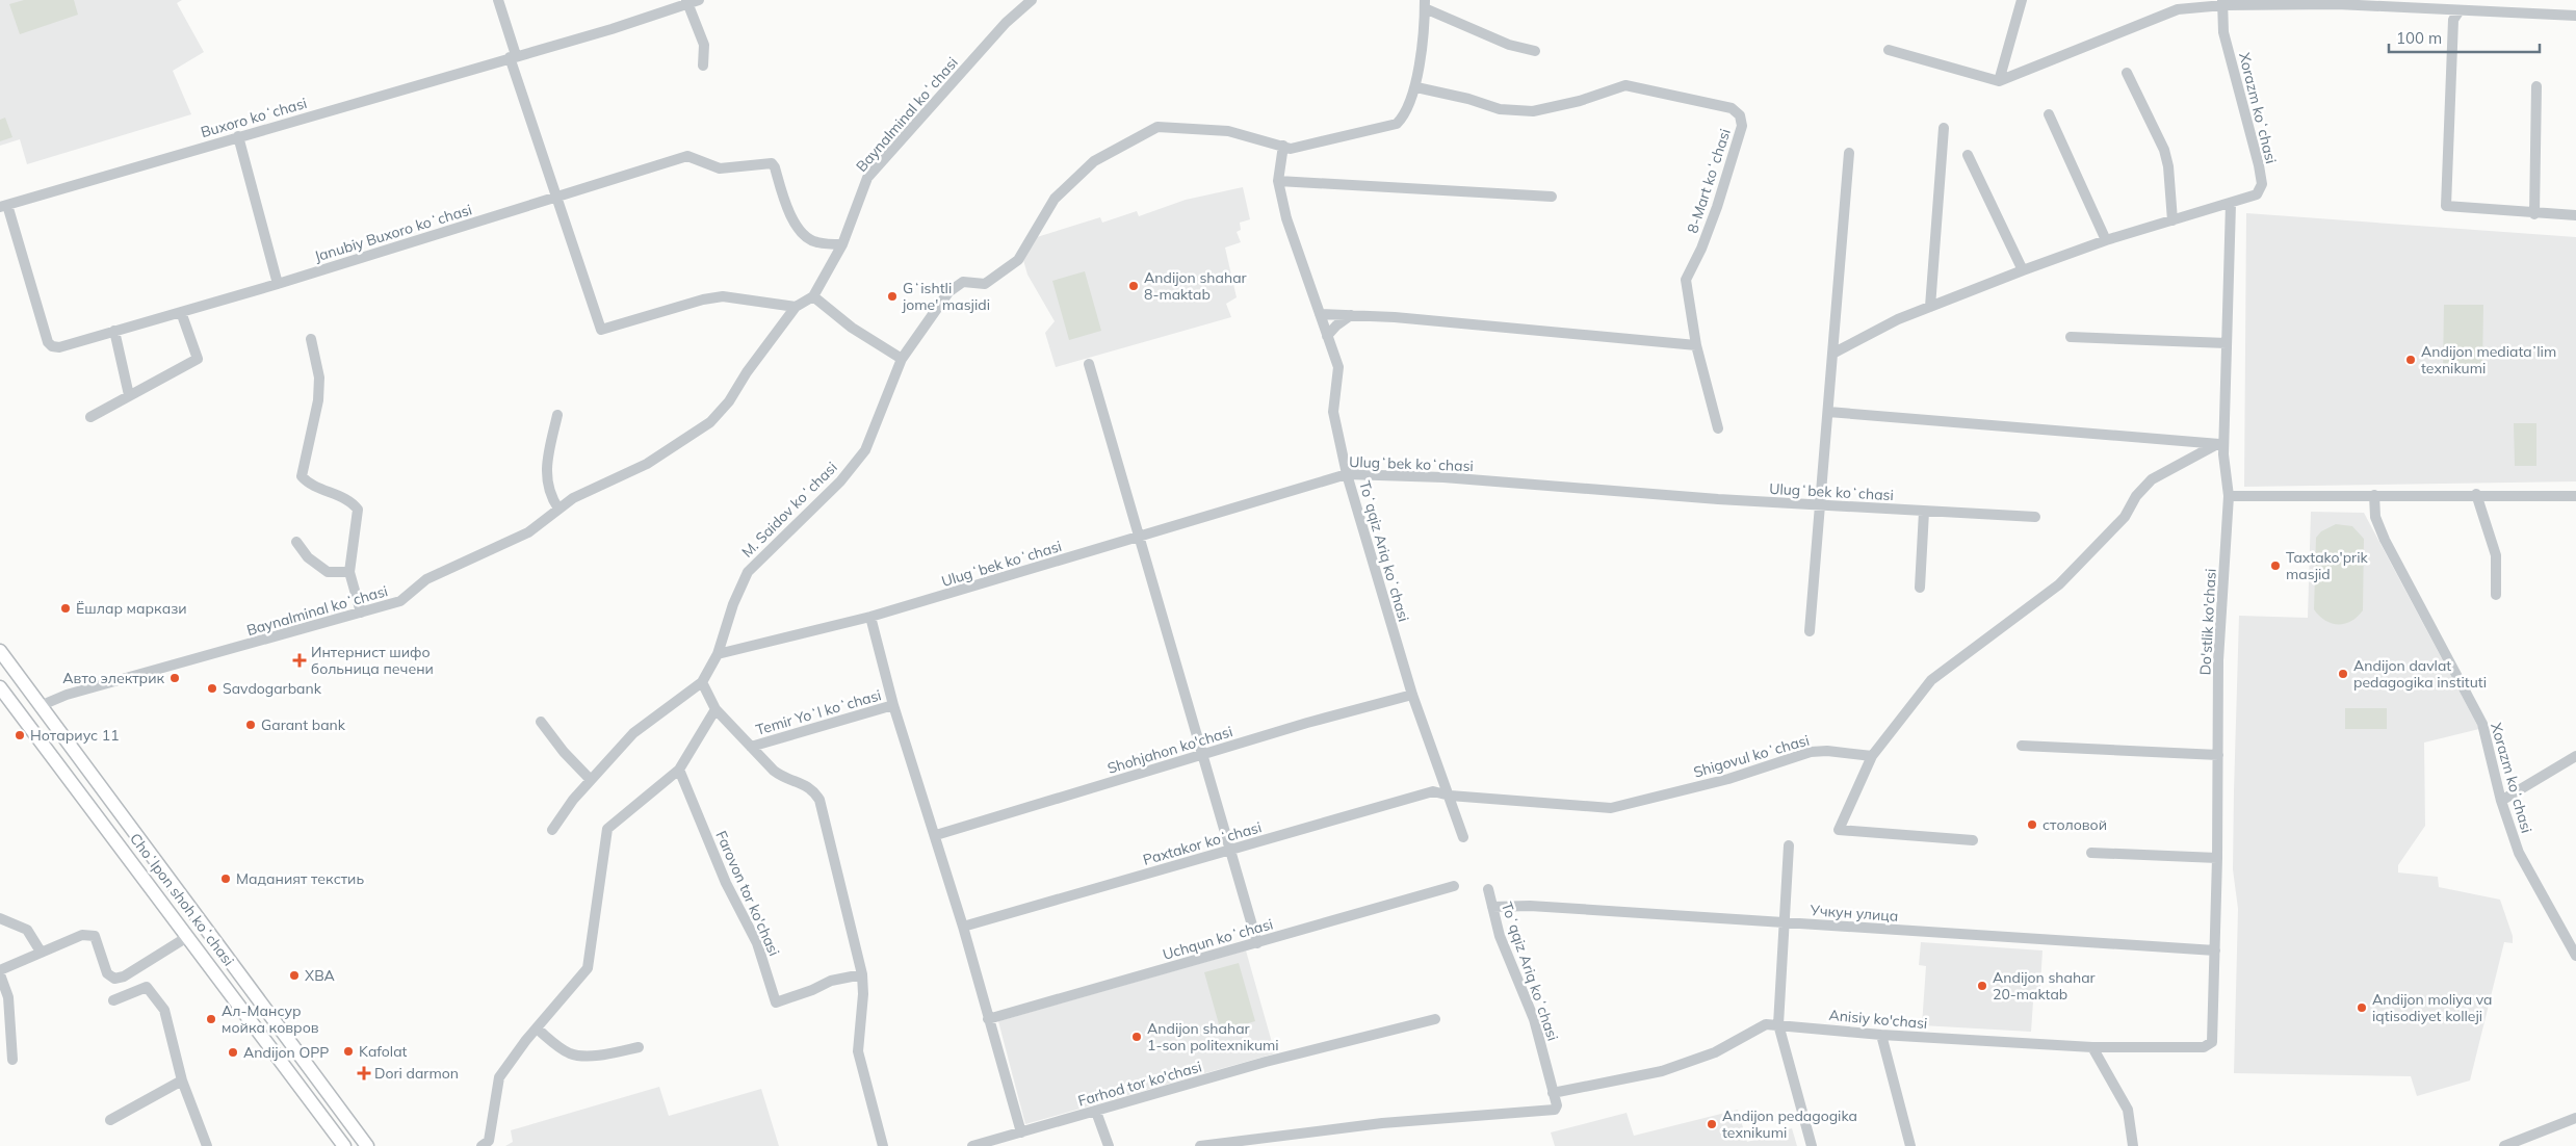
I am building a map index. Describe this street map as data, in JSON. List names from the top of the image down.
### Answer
{
  "streets": {
    "main road": ["Choʻlpon shoh koʻchasi"],
    "street": [
      "Xorazm koʻchasi",
      "Baynalminal koʻchasi",
      "Buxoro koʻchasi",
      "8-Mart koʻchasi",
      "Janubiy Buxoro koʻchasi",
      "Ulugʻbek koʻchasi",
      "M. Saidov koʻchasi",
      "Toʻqqiz Ariq koʻchasi",
      "Do'stlik ko'chasi",
      "Temir Yoʻl koʻchasi",
      "Shohjahon ko'chasi",
      "Shigovul koʻchasi",
      "Paxtakor koʻchasi",
      "Farovon tor ko'chasi",
      "Учкун улица",
      "Uchqun koʻchasi",
      "Anisiy ko'chasi",
      "Farhod tor ko'chasi"
    ]
  },
  "crossings": [
    ["Xorazm koʻchasi", "Do'stlik ko'chasi"],
    ["Baynalminal koʻchasi", "Janubiy Buxoro koʻchasi"],
    ["Baynalminal koʻchasi", "Choʻlpon shoh koʻchasi"],
    ["Buxoro koʻchasi", "Janubiy Buxoro koʻchasi"],
    ["8-Mart koʻchasi", "M. Saidov koʻchasi"],
    ["Ulugʻbek koʻchasi", "M. Saidov koʻchasi"],
    ["Ulugʻbek koʻchasi", "Toʻqqiz Ariq koʻchasi"],
    ["M. Saidov koʻchasi", "Toʻqqiz Ariq koʻchasi"],
    ["Toʻqqiz Ariq koʻchasi", "Shohjahon ko'chasi"],
    ["Toʻqqiz Ariq koʻchasi", "Shigovul koʻchasi"],
    ["Toʻqqiz Ariq koʻchasi", "Paxtakor koʻchasi"],
    ["Toʻqqiz Ariq koʻchasi", "Учкун улица"],
    ["Toʻqqiz Ariq koʻchasi", "Anisiy ko'chasi"],
    ["Do'stlik ko'chasi", "Учкун улица"],
    ["Do'stlik ko'chasi", "Anisiy ko'chasi"],
    ["Shigovul koʻchasi", "Paxtakor koʻchasi"]
  ],
  "places": {
    "other": [
      "Andijon shahar 8-maktab",
      "Gʻishtli jome' masjidi",
      "Andijon mediataʼlim texnikumi",
      "Taxtako'prik masjid",
      "Ёшлар маркази",
      "Andijon davlat pedagogika instituti",
      "Авто электрик",
      "Savdogarbank",
      "Garant bank",
      "Нотариус 11",
      "столовой",
      "Маданият текстиь",
      "XBA",
      "Andijon shahar 20-maktab",
      "Andijon moliya va iqtisodiyet kolleji",
      "Ал-Мансур мойка ковров",
      "Andijon shahar 1-son politexnikumi",
      "Kafolat",
      "Andijon OPP",
      "Andijon pedagogika texnikumi"
    ],
    "health": ["Интернист шифо больница печени", "Dori darmon"]
  },
  "scale_bar": "100 m"
}
